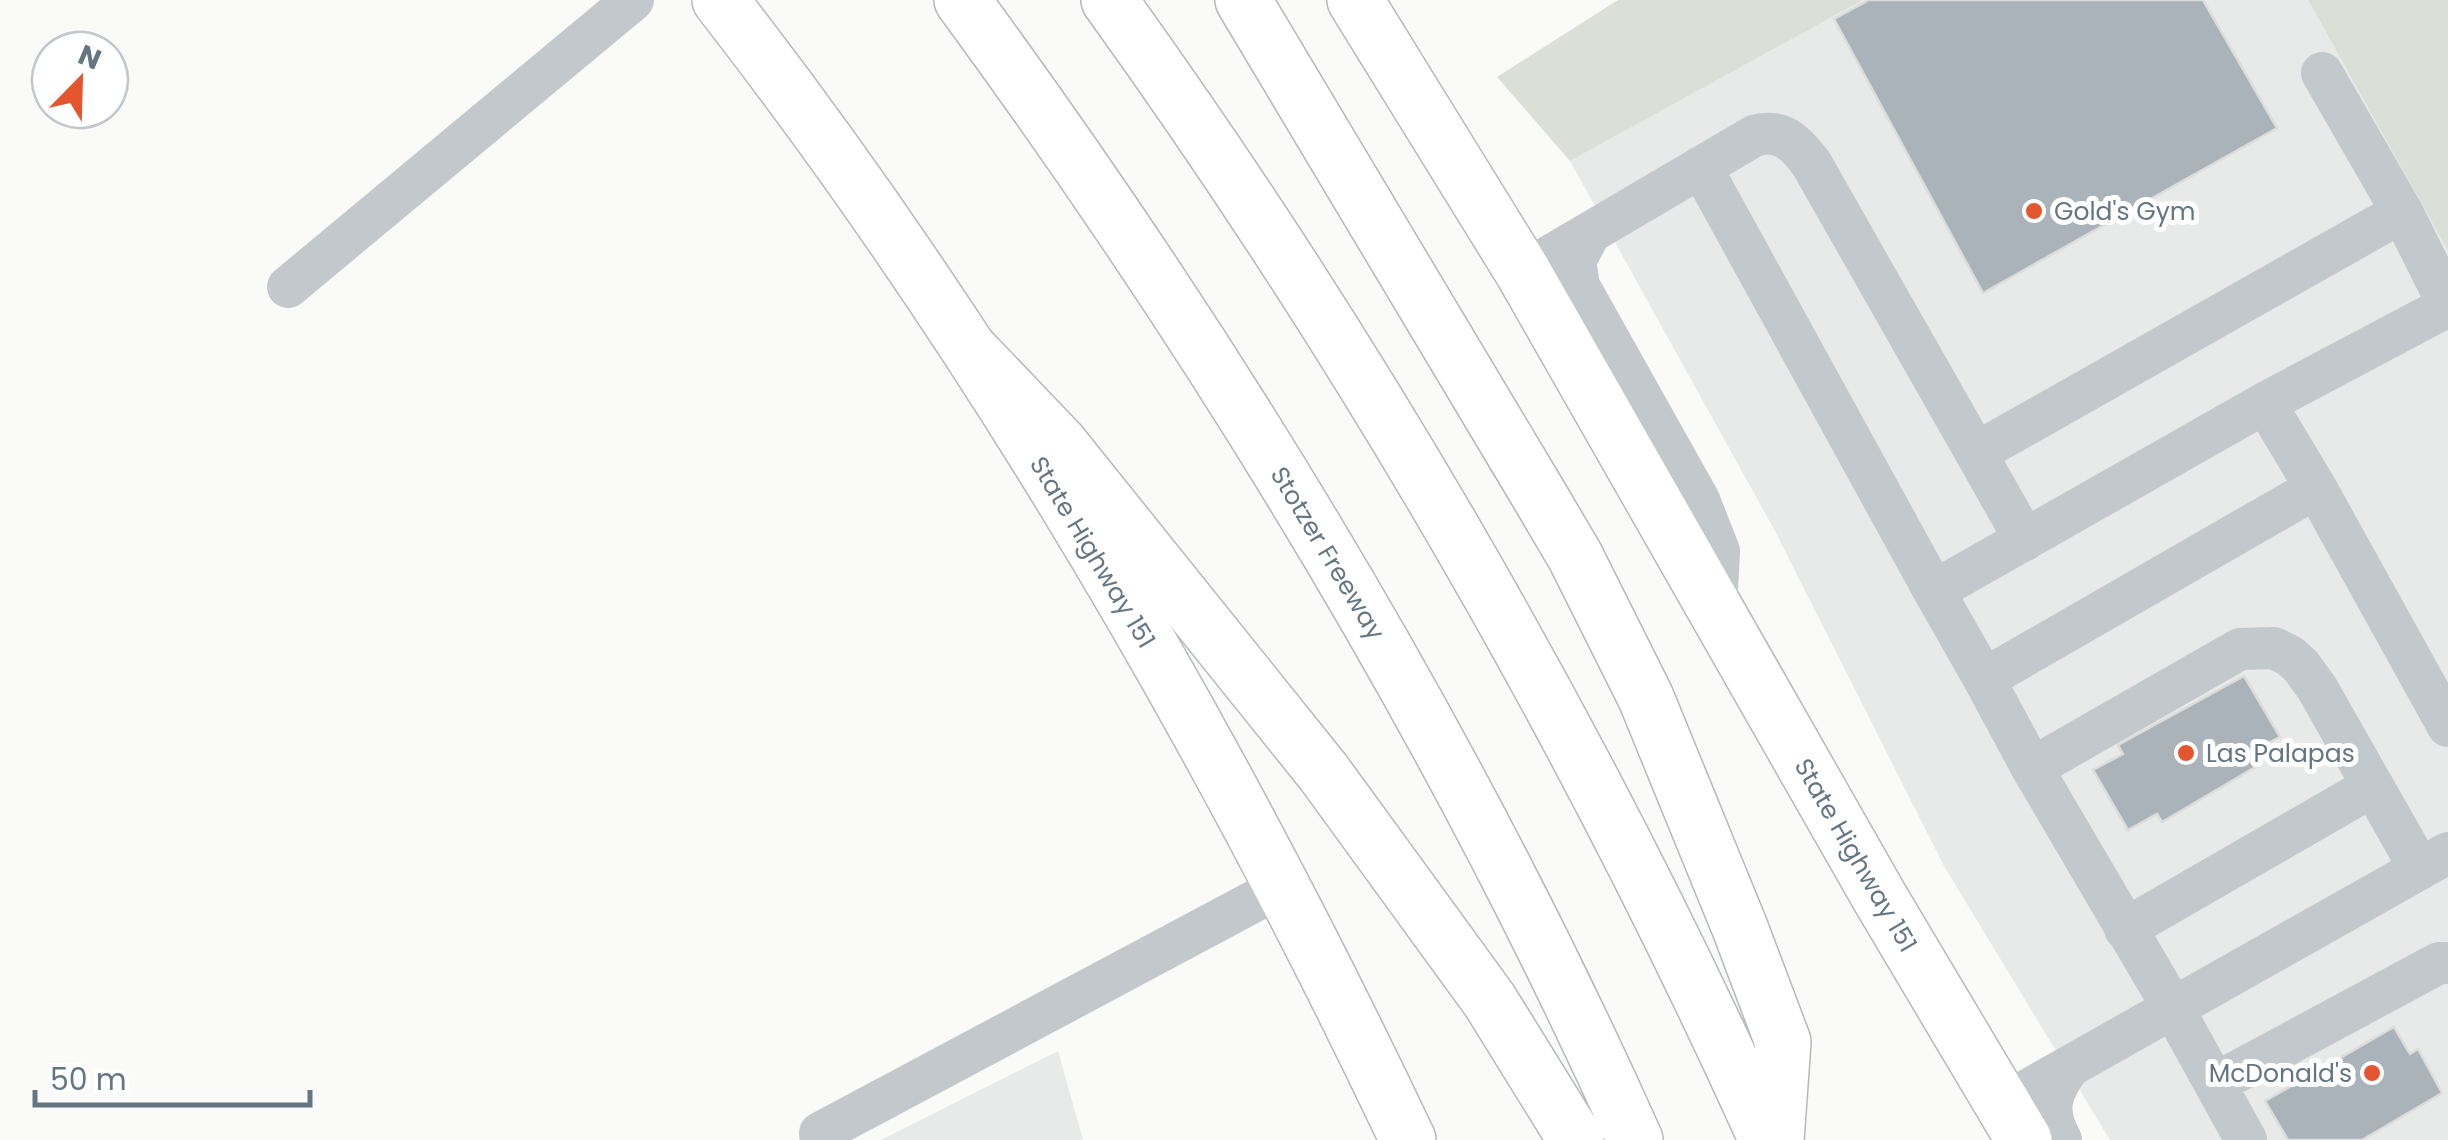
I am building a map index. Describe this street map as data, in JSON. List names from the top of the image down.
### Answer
{
  "streets": {
    "main road": ["State Highway 151", "Stotzer Freeway"]
  },
  "places": ["Gold's Gym", "Las Palapas", "McDonald's"],
  "scale_bar": "50 m",
  "north": "top right"
}
